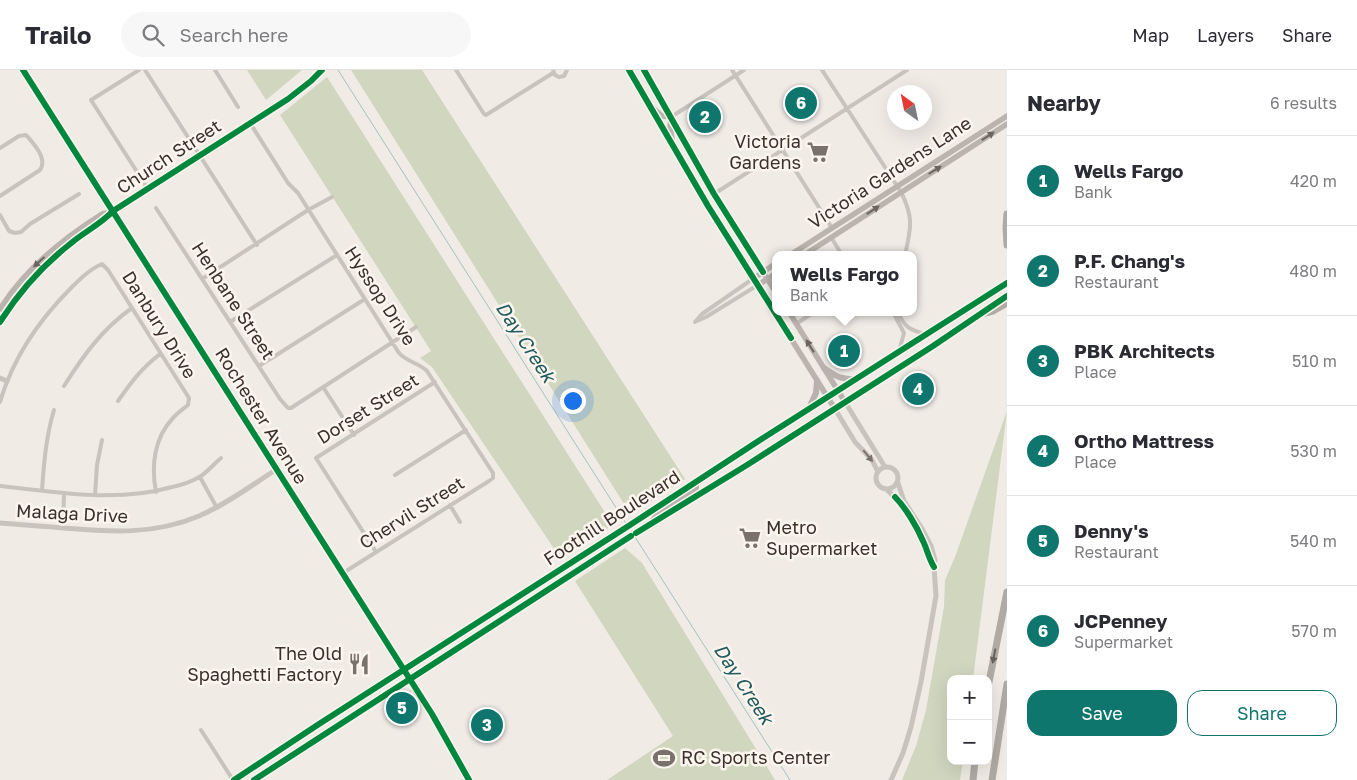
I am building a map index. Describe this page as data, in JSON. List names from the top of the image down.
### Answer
{
  "streets": {
    "main road": [
      "Church Street",
      "Victoria Gardens Lane",
      "Rochester Avenue",
      "Foothill Boulevard"
    ],
    "street": [
      "Hyssop Drive",
      "Henbane Street",
      "Danbury Drive",
      "Dorset Street",
      "Chervil Street",
      "Malaga Drive"
    ]
  },
  "crossings": [
    ["Church Street", "Hyssop Drive"],
    ["Church Street", "Rochester Avenue"],
    ["Hyssop Drive", "Dorset Street"],
    ["Hyssop Drive", "Chervil Street"],
    ["Dorset Street", "Chervil Street"],
    ["Rochester Avenue", "Chervil Street"],
    ["Rochester Avenue", "Malaga Drive"],
    ["Rochester Avenue", "Foothill Boulevard"]
  ],
  "water": ["Day Creek"],
  "places": {
    "supermarket": ["Victoria Gardens", "Metro Supermarket"],
    "restaurant": ["The Old Spaghetti Factory"],
    "sports": ["RC Sports Center"]
  },
  "north": "top left",
  "page": {
    "header": "Trailo",
    "search": "Search here",
    "nav": ["Map", "Layers", "Share"],
    "heading": ["Nearby", "6 results"],
    "pins": [
      "6",
      "2",
      "1",
      "4",
      "5",
      "3"
    ],
    "list": [
      {
        "mark": "1",
        "name": "Wells Fargo",
        "note": "Bank",
        "value": "420 m"
      },
      {
        "mark": "2",
        "name": "P.F. Chang's",
        "note": "Restaurant",
        "value": "480 m"
      },
      {
        "mark": "3",
        "name": "PBK Architects",
        "note": "Place",
        "value": "510 m"
      },
      {
        "mark": "4",
        "name": "Ortho Mattress",
        "note": "Place",
        "value": "530 m"
      },
      {
        "mark": "5",
        "name": "Denny's",
        "note": "Restaurant",
        "value": "540 m"
      },
      {
        "mark": "6",
        "name": "JCPenney",
        "note": "Supermarket",
        "value": "570 m"
      }
    ],
    "popup": ["Wells Fargo", "Bank"],
    "map_buttons": ["+", "−"],
    "buttons": ["Save", "Share"]
  }
}
